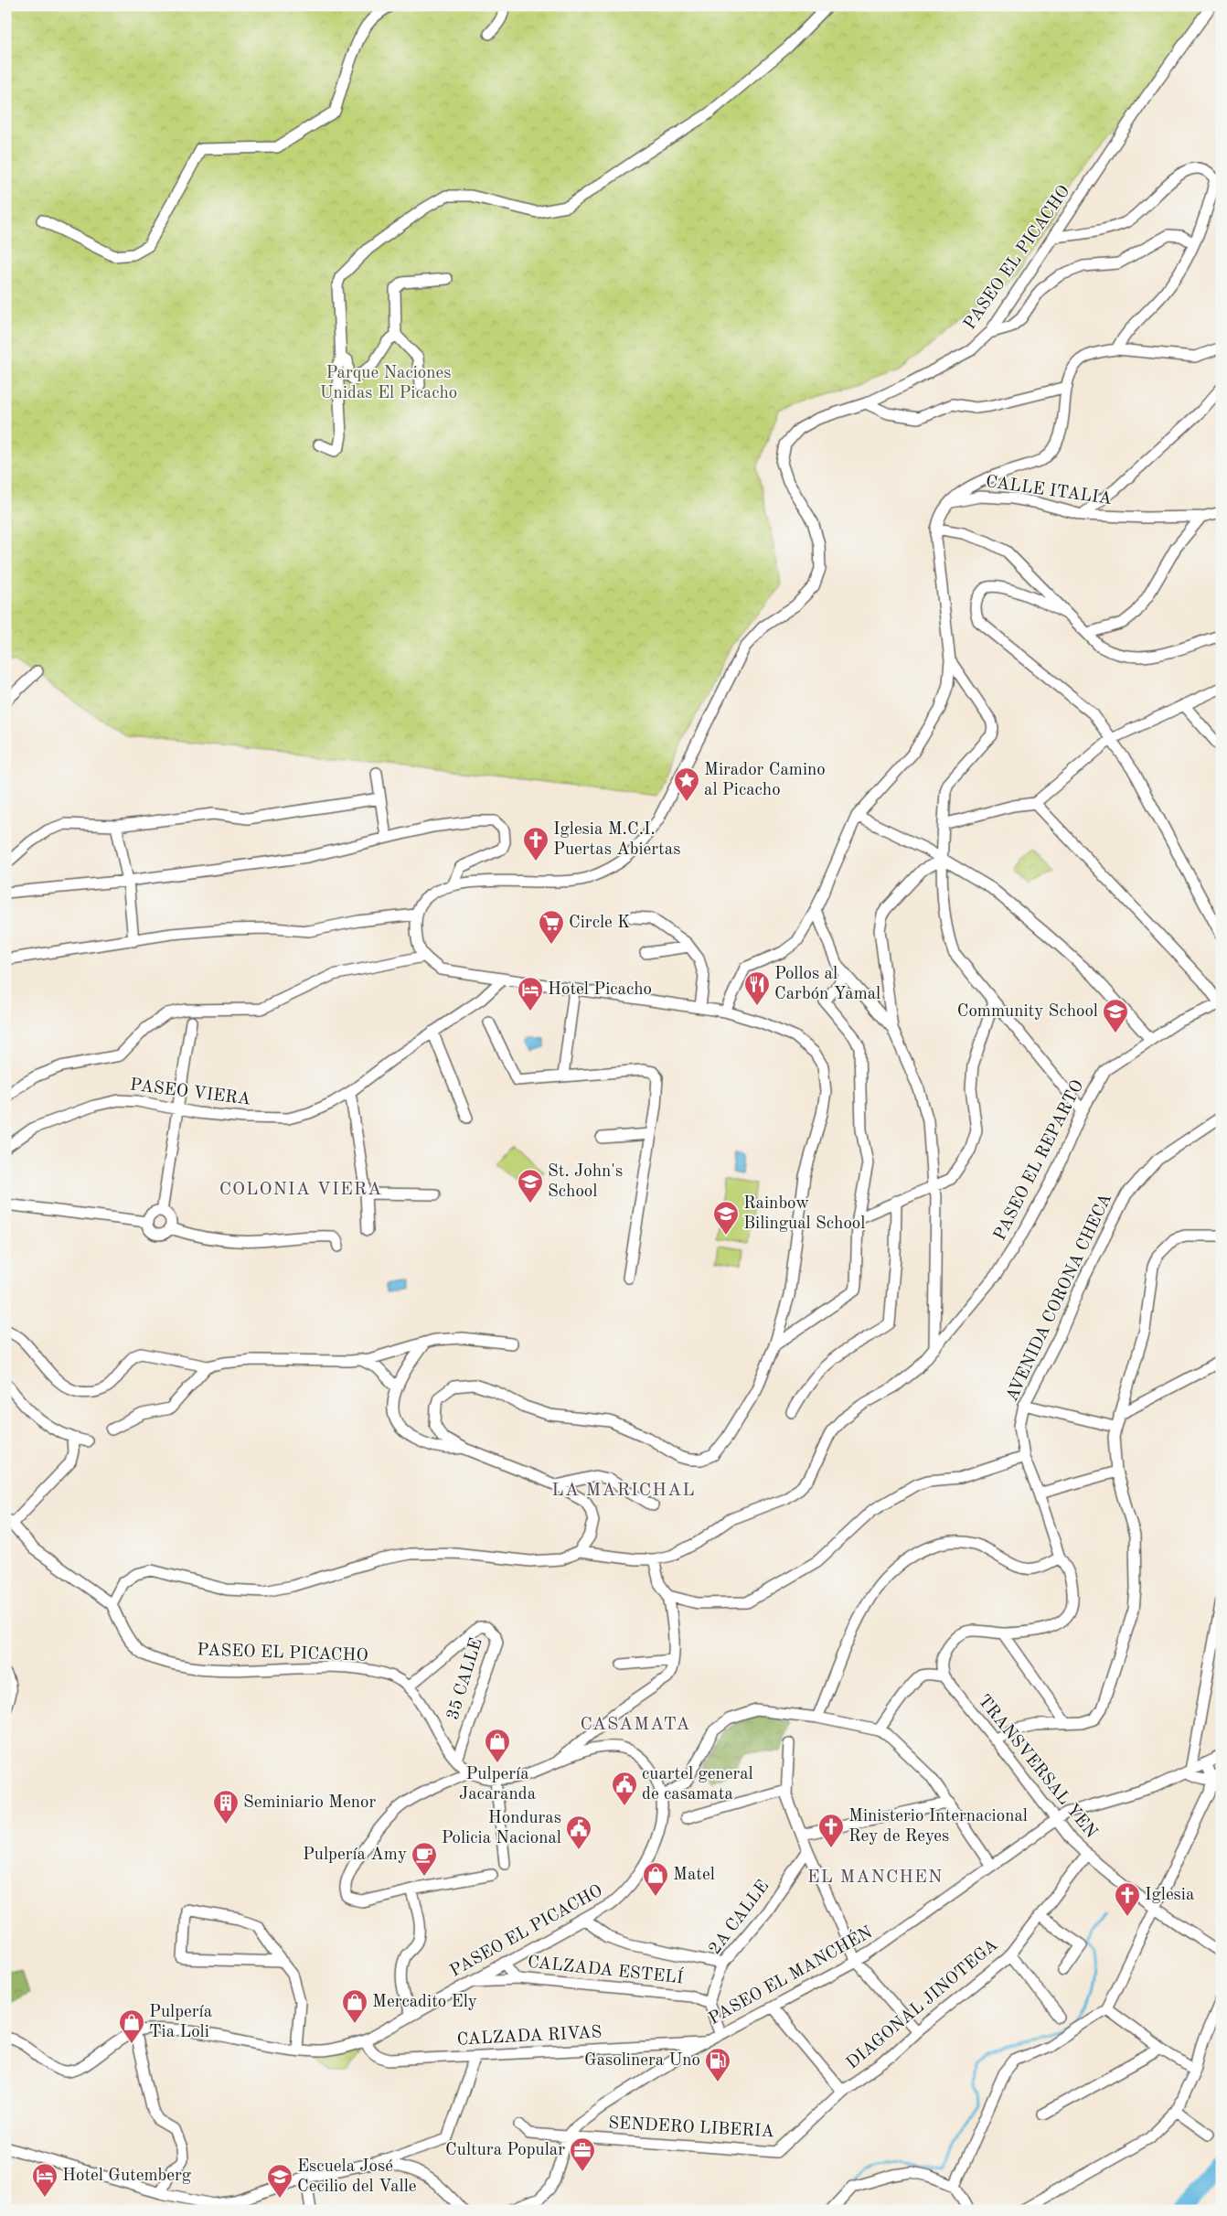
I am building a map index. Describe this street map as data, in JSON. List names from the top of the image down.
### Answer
{
  "streets": {
    "street": [
      "PASEO EL PICACHO",
      "CALLE ITALIA",
      "PASEO VIERA",
      "PASEO EL REPARTO",
      "AVENIDA CORONA CHECA",
      "35 CALLE",
      "TRANSVERSAL YEN",
      "2A CALLE",
      "CALZADA ESTELÍ",
      "PASEO EL MANCHÉN",
      "DIAGONAL JINOTEGA",
      "CALZADA RIVAS",
      "SENDERO LIBERIA"
    ]
  },
  "crossings": [
    ["PASEO EL PICACHO", "35 CALLE"],
    ["PASEO EL PICACHO", "CALZADA ESTELÍ"],
    ["PASEO EL PICACHO", "CALZADA RIVAS"],
    ["AVENIDA CORONA CHECA", "TRANSVERSAL YEN"],
    ["TRANSVERSAL YEN", "PASEO EL MANCHÉN"],
    ["TRANSVERSAL YEN", "DIAGONAL JINOTEGA"],
    ["2A CALLE", "CALZADA ESTELÍ"],
    ["PASEO EL MANCHÉN", "CALZADA RIVAS"],
    ["PASEO EL MANCHÉN", "SENDERO LIBERIA"],
    ["DIAGONAL JINOTEGA", "SENDERO LIBERIA"]
  ],
  "districts": [
    "COLONIA VIERA",
    "LA MARICHAL",
    "CASAMATA",
    "EL MANCHEN"
  ],
  "parks": ["Parque Naciones Unidas El Picacho"],
  "places": {
    "place": ["Mirador Camino al Picacho"],
    "church": ["Iglesia M.C.I. Puertas Abiertas", "Ministerio Internacional Rey de Reyes", "Iglesia"],
    "supermarket": ["Circle K"],
    "restaurant": ["Pollos al Carbón Yamal"],
    "hotel": ["Hotel Picacho", "Hotel Gutemberg"],
    "school or university": [
      "Community School",
      "St. John's School",
      "Rainbow Bilingual School",
      "Escuela José Cecilio del Valle"
    ],
    "shop": [
      "Pulpería Jacaranda",
      "Matel",
      "Mercadito Ely",
      "Pulpería Tia Loli"
    ],
    "public building": ["cuartel general de casamata", "Honduras Policia Nacional"],
    "building": ["Seminiario Menor"],
    "cafe": ["Pulpería Amy"],
    "fuel station": ["Gasolinera Uno"],
    "office": ["Cultura Popular"]
  }
}
